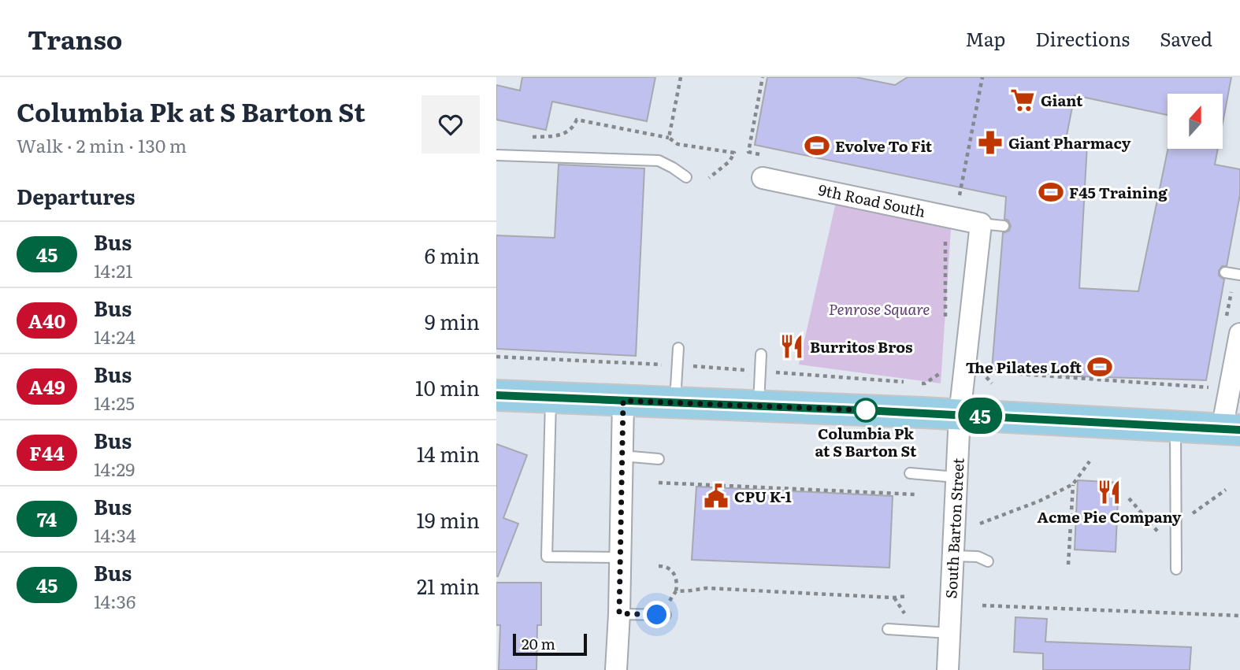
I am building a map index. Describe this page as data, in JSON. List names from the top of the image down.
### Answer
{
  "streets": {
    "street": ["9th Road South", "South Barton Street"]
  },
  "crossings": [
    ["9th Road South", "South Barton Street"]
  ],
  "parks": ["Penrose Square"],
  "places": {
    "supermarket": ["Giant"],
    "pharmacy": ["Giant Pharmacy"],
    "sports": ["Evolve To Fit", "F45 Training", "The Pilates Loft"],
    "restaurant": ["Burritos Bros", "Acme Pie Company"],
    "other": ["Columbia Pk at S Barton St"],
    "public building": ["CPU K-1"]
  },
  "lines": ["bus line 45"],
  "scale_bar": "20 m",
  "north": "top",
  "page": {
    "header": "Transo",
    "nav": ["Map", "Directions", "Saved"],
    "heading": [
      ["Columbia Pk at S Barton St", "Walk · 2 min · 130 m"],
      "Departures"
    ],
    "on_map": "45",
    "list": [
      {
        "mark": "45",
        "name": "Bus",
        "note": "14:21",
        "value": "6 min"
      },
      {
        "mark": "A40",
        "name": "Bus",
        "note": "14:24",
        "value": "9 min"
      },
      {
        "mark": "A49",
        "name": "Bus",
        "note": "14:25",
        "value": "10 min"
      },
      {
        "mark": "F44",
        "name": "Bus",
        "note": "14:29",
        "value": "14 min"
      },
      {
        "mark": "74",
        "name": "Bus",
        "note": "14:34",
        "value": "19 min"
      },
      {
        "mark": "45",
        "name": "Bus",
        "note": "14:36",
        "value": "21 min"
      }
    ],
    "scale": "20 m"
  }
}
